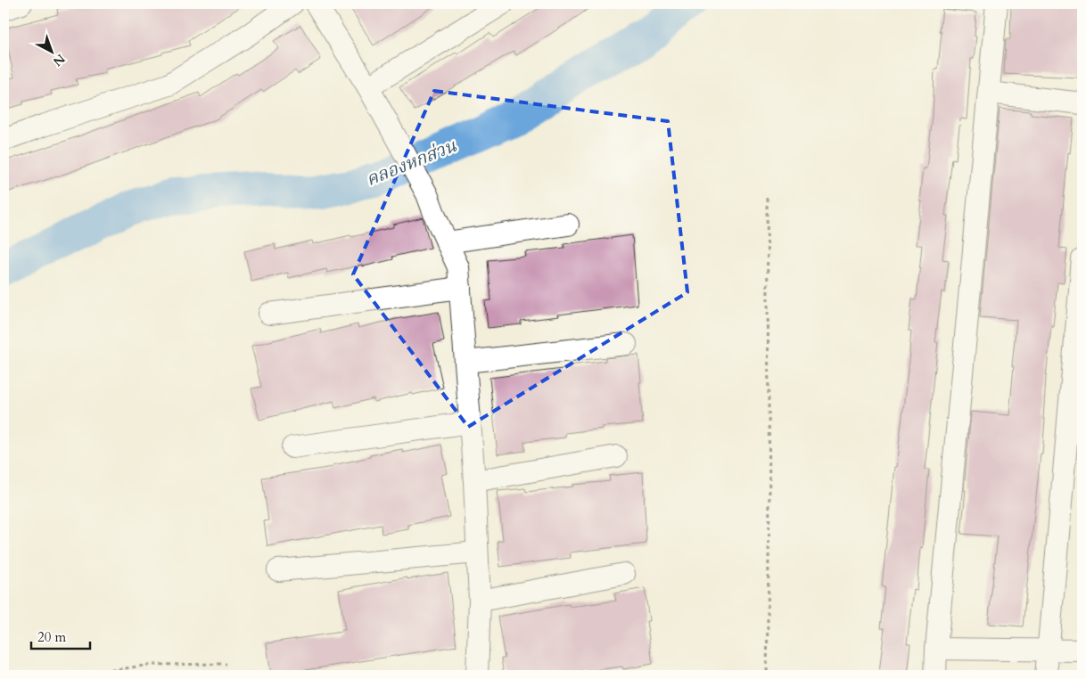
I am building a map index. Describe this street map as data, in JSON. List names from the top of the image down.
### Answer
{
  "water": ["คลองหกส่วน"],
  "scale_bar": "20 m",
  "north": "bottom right"
}
